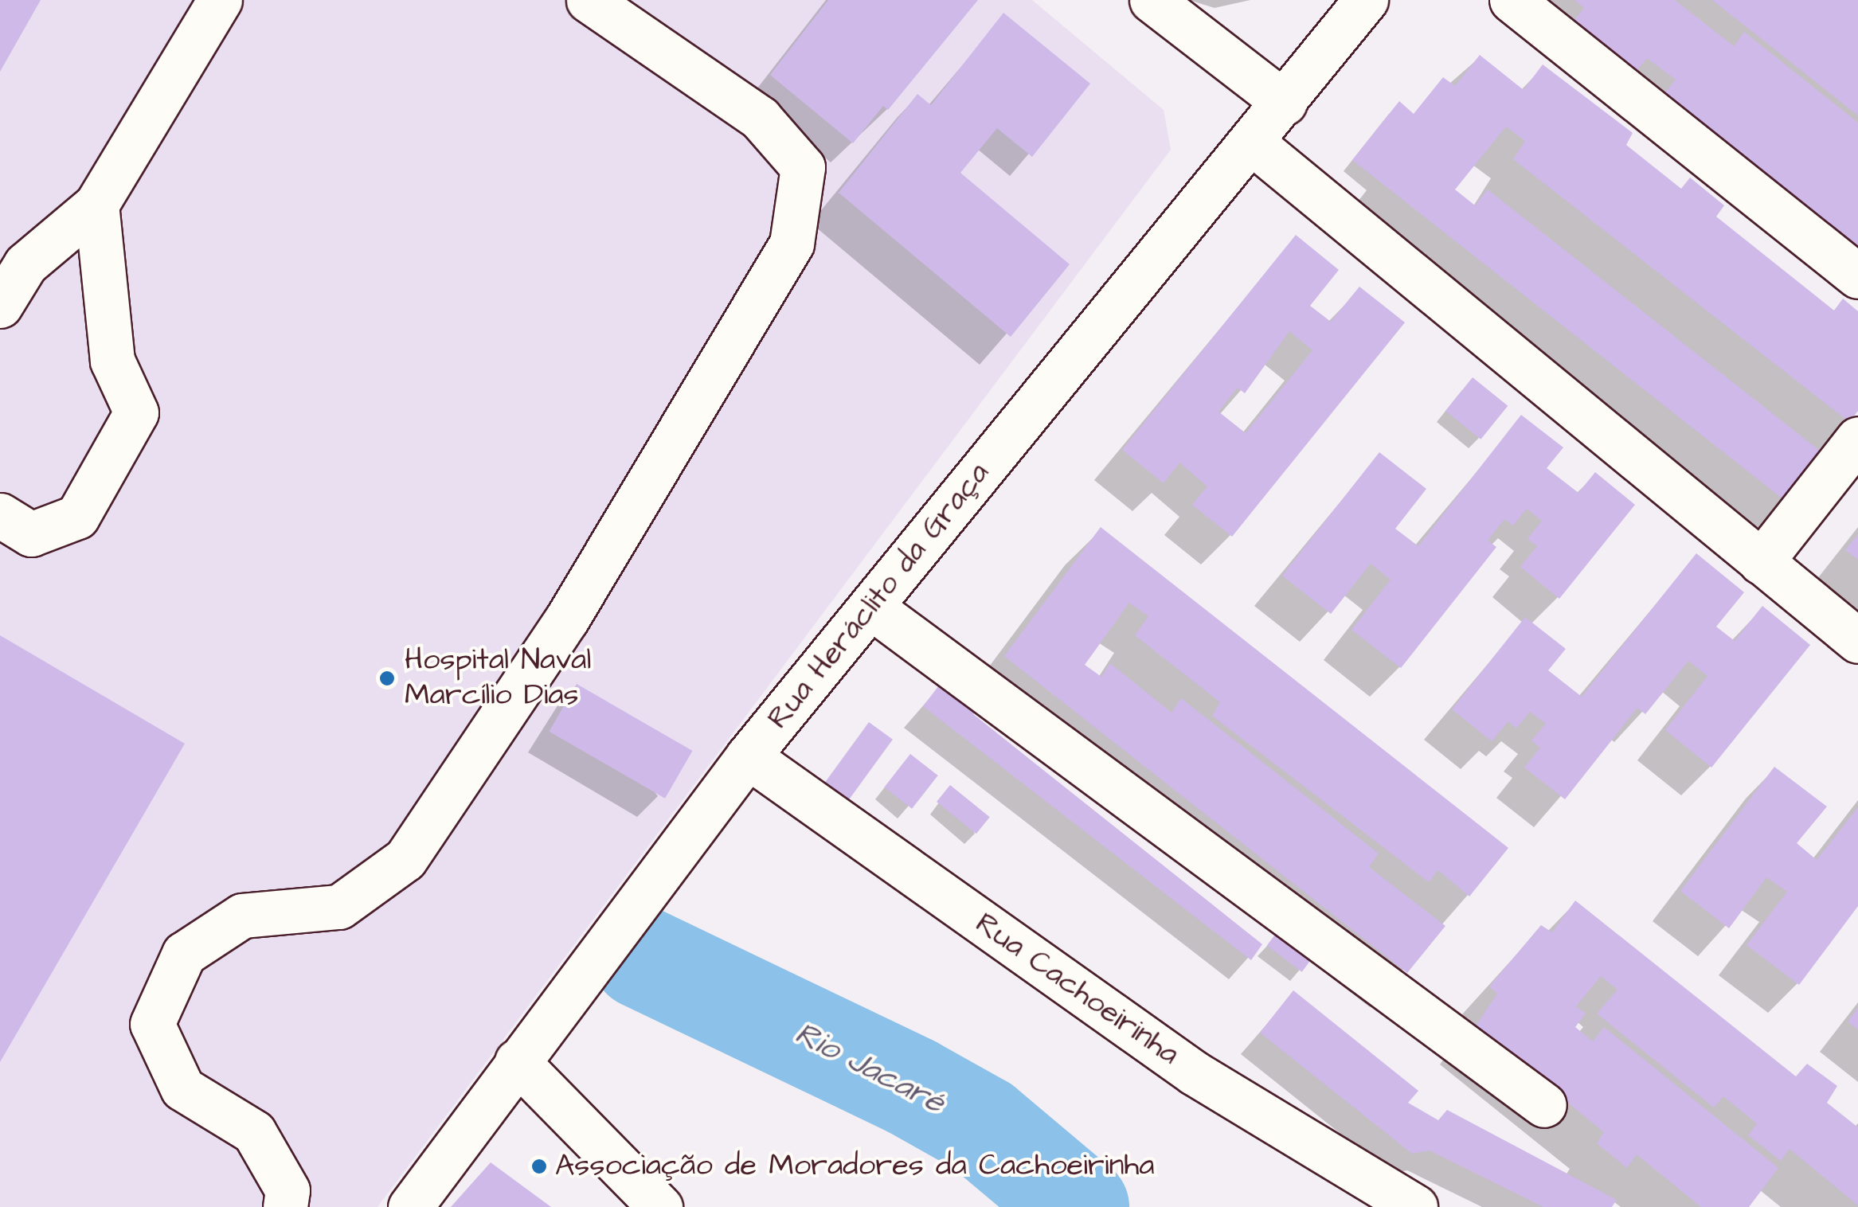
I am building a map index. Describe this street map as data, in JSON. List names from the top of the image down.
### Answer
{
  "streets": {
    "street": ["Rua Heráclito da Graça", "Rua Cachoeirinha"]
  },
  "crossings": [
    ["Rua Heráclito da Graça", "Rua Cachoeirinha"]
  ],
  "water": ["Rio Jacaré"],
  "places": ["Hospital Naval Marcílio Dias", "Associação de Moradores da Cachoeirinha"]
}
